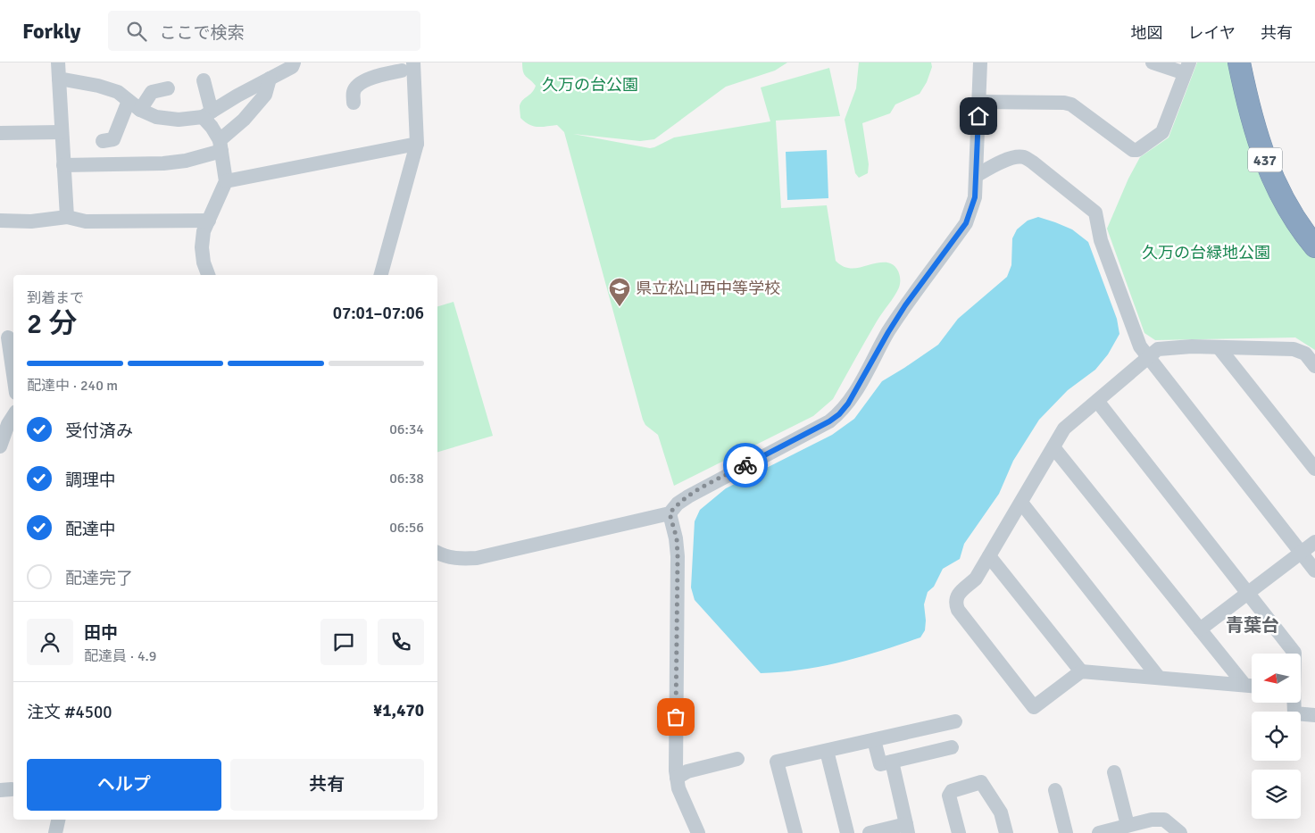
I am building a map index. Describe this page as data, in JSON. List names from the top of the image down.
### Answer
{
  "streets": {
    "highway": ["437"]
  },
  "districts": ["青葉台"],
  "parks": ["久万の台公園", "久万の台緑地公園"],
  "places": {
    "school or university": ["県立松山西中等学校"]
  },
  "north": "left",
  "page": {
    "header": "Forkly",
    "search": "ここで検索",
    "nav": ["地図", "レイヤ", "共有"],
    "heading": ["2 分", "到着まで", "07:01–07:06"],
    "panel": [
      "田中",
      "配達員 · 4.9",
      "注文 #4500",
      "¥1,470"
    ],
    "bar": "配達中 · 240 m",
    "list": [
      ["受付済み", "06:34"],
      ["調理中", "06:38"],
      ["配達中", "06:56"],
      "配達完了"
    ],
    "buttons": ["ヘルプ", "共有"]
  }
}
